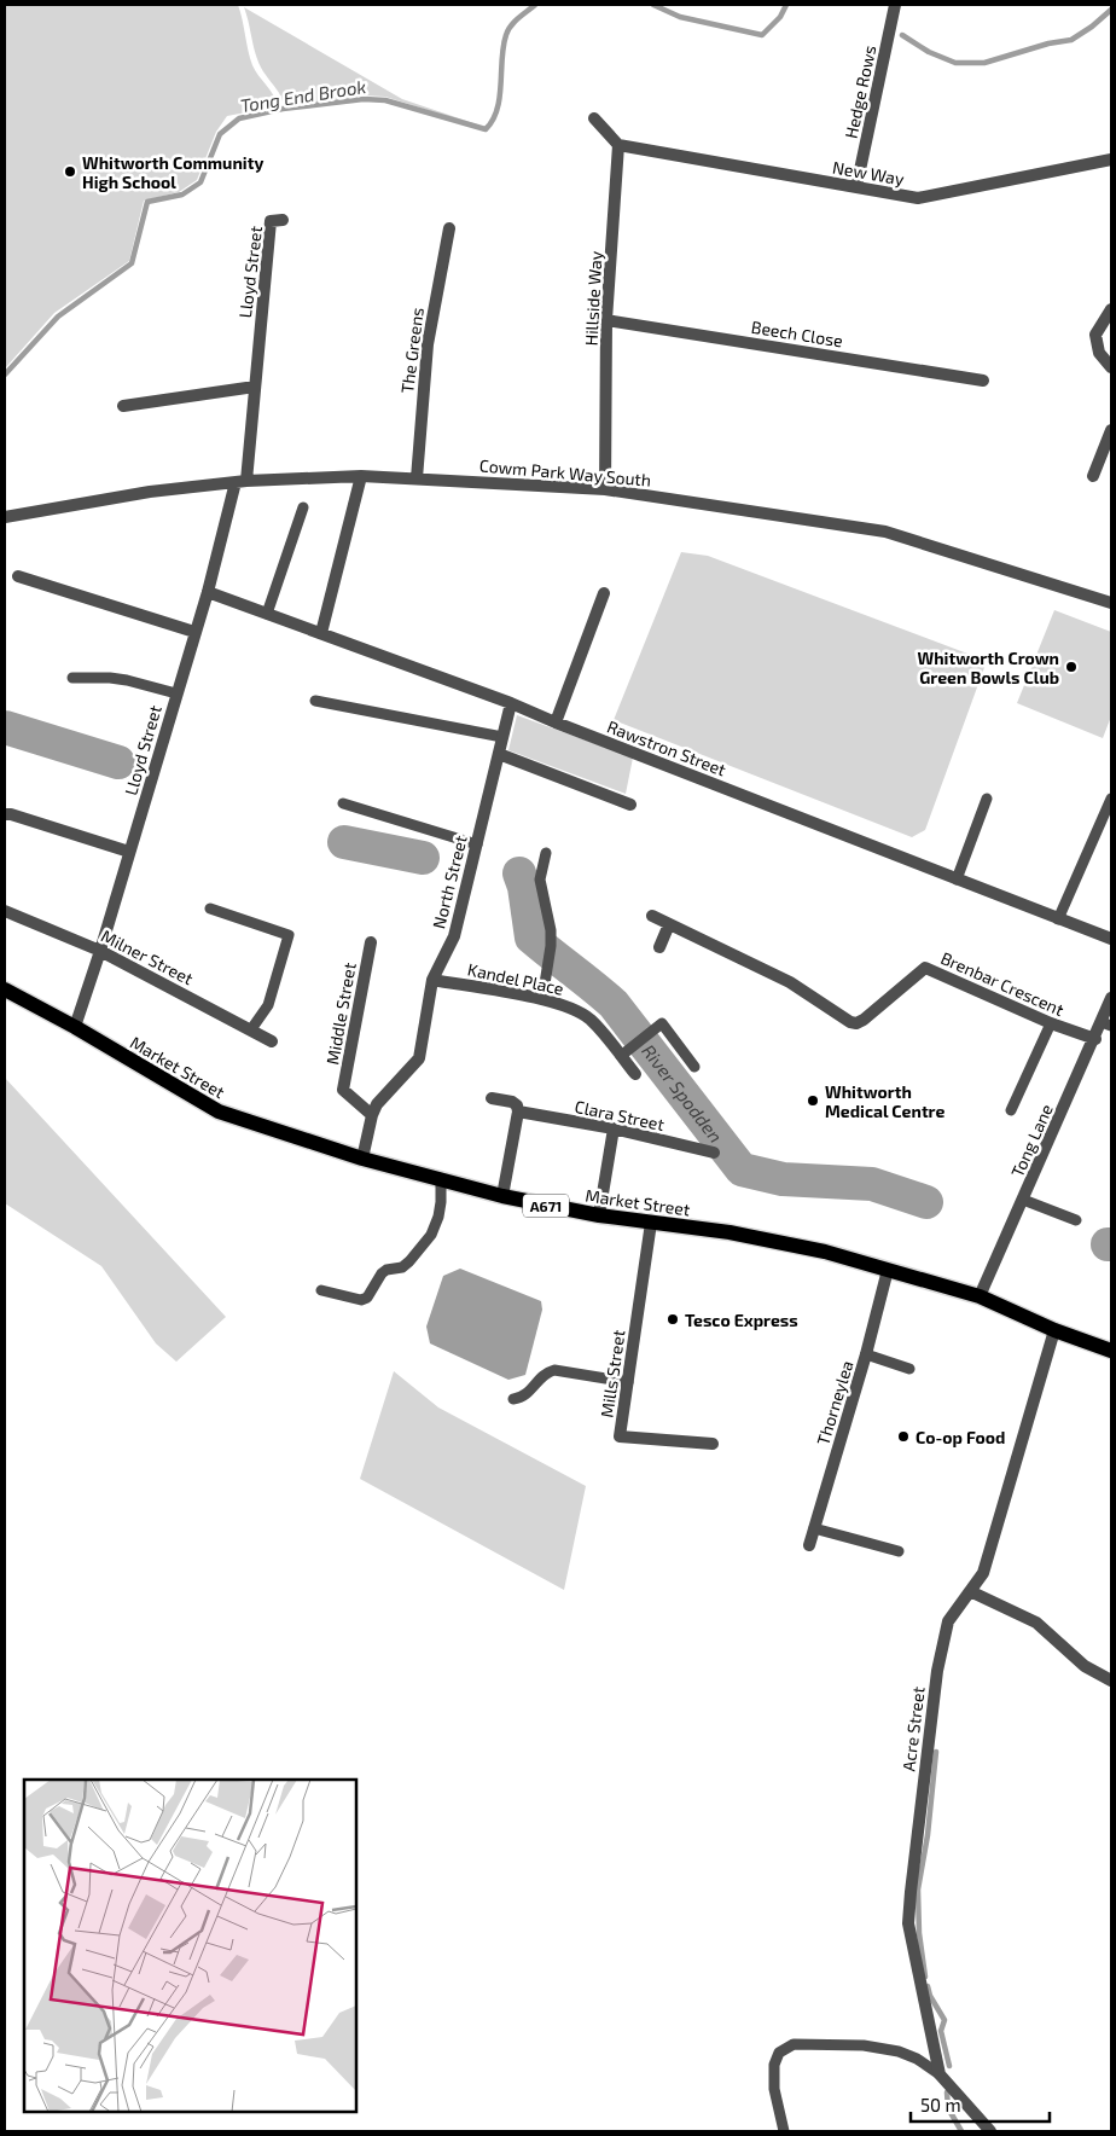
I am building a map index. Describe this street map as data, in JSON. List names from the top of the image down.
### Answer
{
  "streets": {
    "main road": ["Market Street", "A671"],
    "street": [
      "Hedge Rows",
      "New Way",
      "Lloyd Street",
      "Hillside Way",
      "Beech Close",
      "The Greens",
      "Cowm Park Way South",
      "Rawstron Street",
      "North Street",
      "Milner Street",
      "Kandel Place",
      "Brenbar Crescent",
      "Middle Street",
      "Clara Street",
      "Tong Lane",
      "Mills Street",
      "Thorneylea",
      "Acre Street"
    ]
  },
  "crossings": [
    ["Hedge Rows", "New Way"],
    ["New Way", "Hillside Way"],
    ["Lloyd Street", "Cowm Park Way South"],
    ["Lloyd Street", "Rawstron Street"],
    ["Lloyd Street", "Milner Street"],
    ["Lloyd Street", "Market Street"],
    ["Hillside Way", "Beech Close"],
    ["Hillside Way", "Cowm Park Way South"],
    ["The Greens", "Cowm Park Way South"],
    ["Rawstron Street", "North Street"],
    ["North Street", "Kandel Place"],
    ["North Street", "Middle Street"],
    ["North Street", "Market Street"],
    ["Brenbar Crescent", "Tong Lane"],
    ["Market Street", "Tong Lane"],
    ["Market Street", "Mills Street"],
    ["Market Street", "Thorneylea"],
    ["Market Street", "Acre Street"]
  ],
  "water": ["Tong End Brook", "River Spodden"],
  "places": [
    "Whitworth Community High School",
    "Whitworth Crown Green Bowls Club",
    "Whitworth Medical Centre",
    "Tesco Express",
    "Co-op Food"
  ],
  "scale_bar": "50 m"
}
